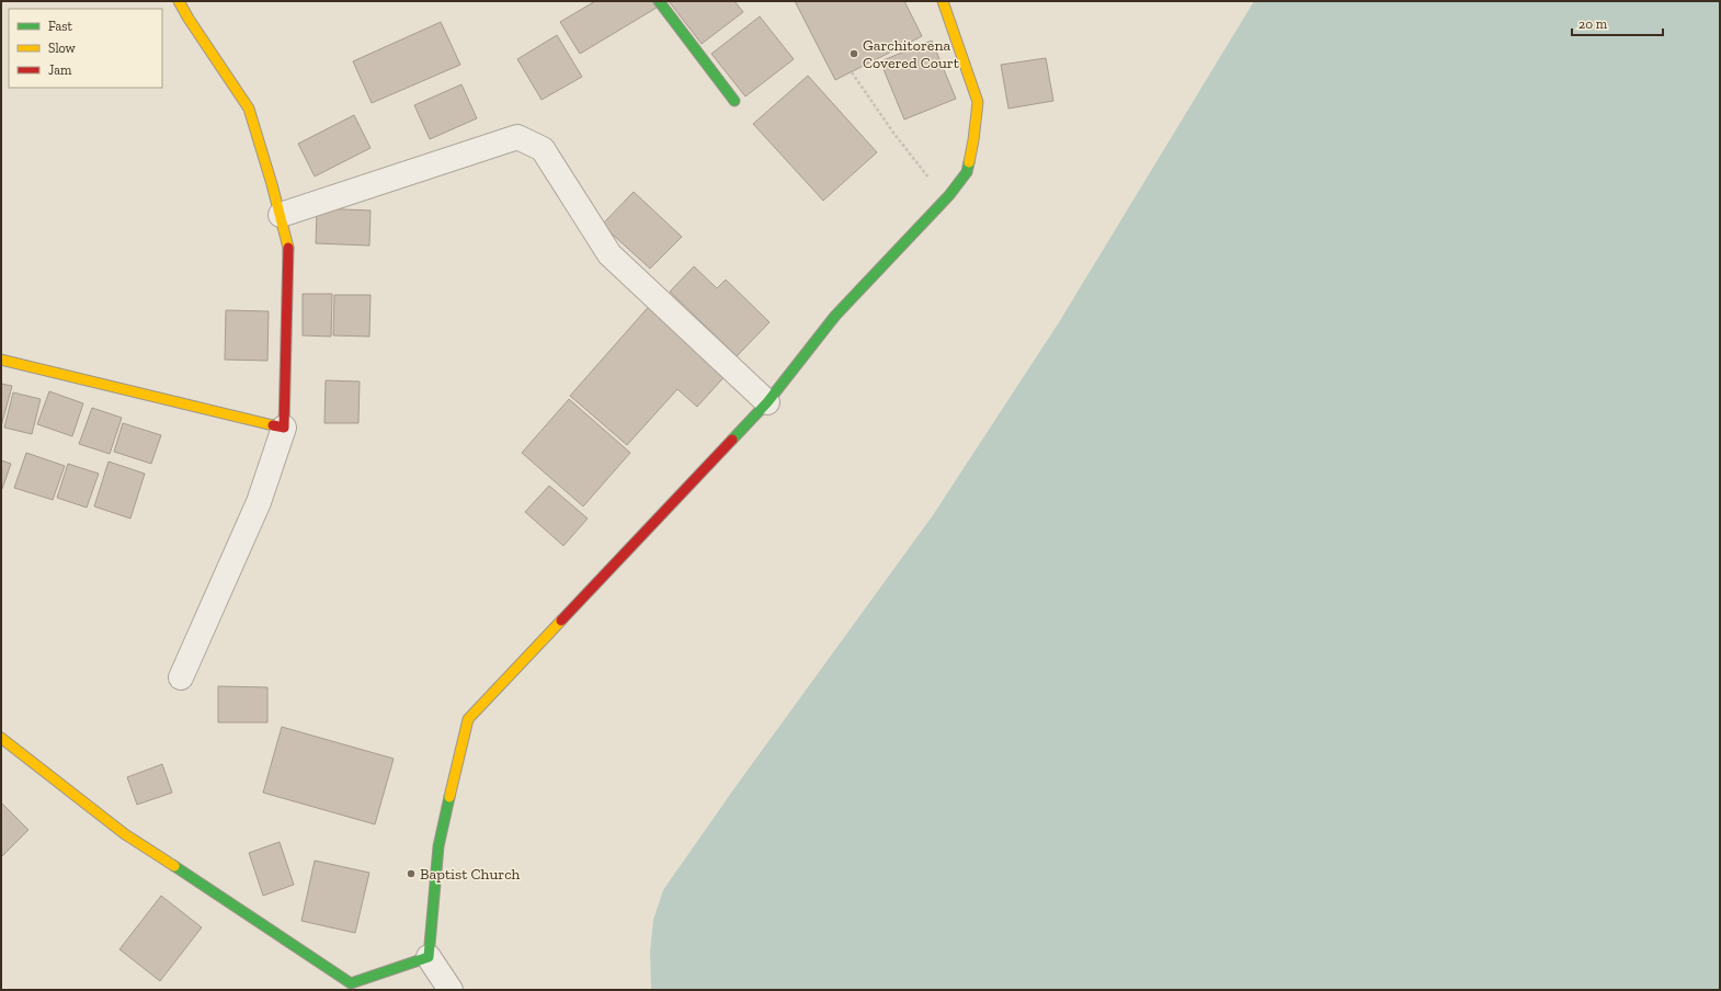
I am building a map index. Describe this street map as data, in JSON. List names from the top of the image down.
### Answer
{
  "places": ["Garchitorena Covered Court", "Baptist Church"],
  "legend": ["Fast", "Slow", "Jam"],
  "scale_bar": "20 m"
}
